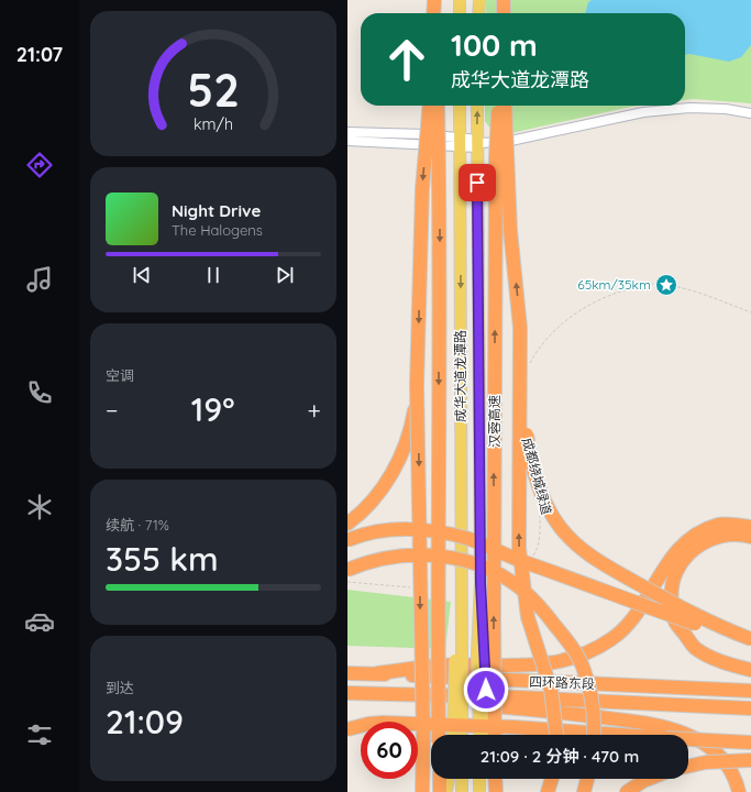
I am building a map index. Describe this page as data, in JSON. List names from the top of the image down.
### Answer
{
  "streets": {
    "highway": ["汉蓉高速", "四环路东段"],
    "main road": ["成华大道龙潭路"],
    "path": ["成都绕城绿道"]
  },
  "places": {
    "place": ["65km/35km"]
  },
  "page": {
    "tabs": "21:07",
    "turn": ["100 m", "成华大道龙潭路"],
    "song": ["Night Drive", "The Halogens"],
    "tile": [
      "空调",
      ["续航 · 71%", "355 km"],
      ["到达", "21:09"]
    ],
    "heat": ["−", "19°", "+"],
    "limit": "60",
    "trip": "21:09 · 2 分钟 · 470 m",
    "gauge": ["52", "km/h"]
  }
}
